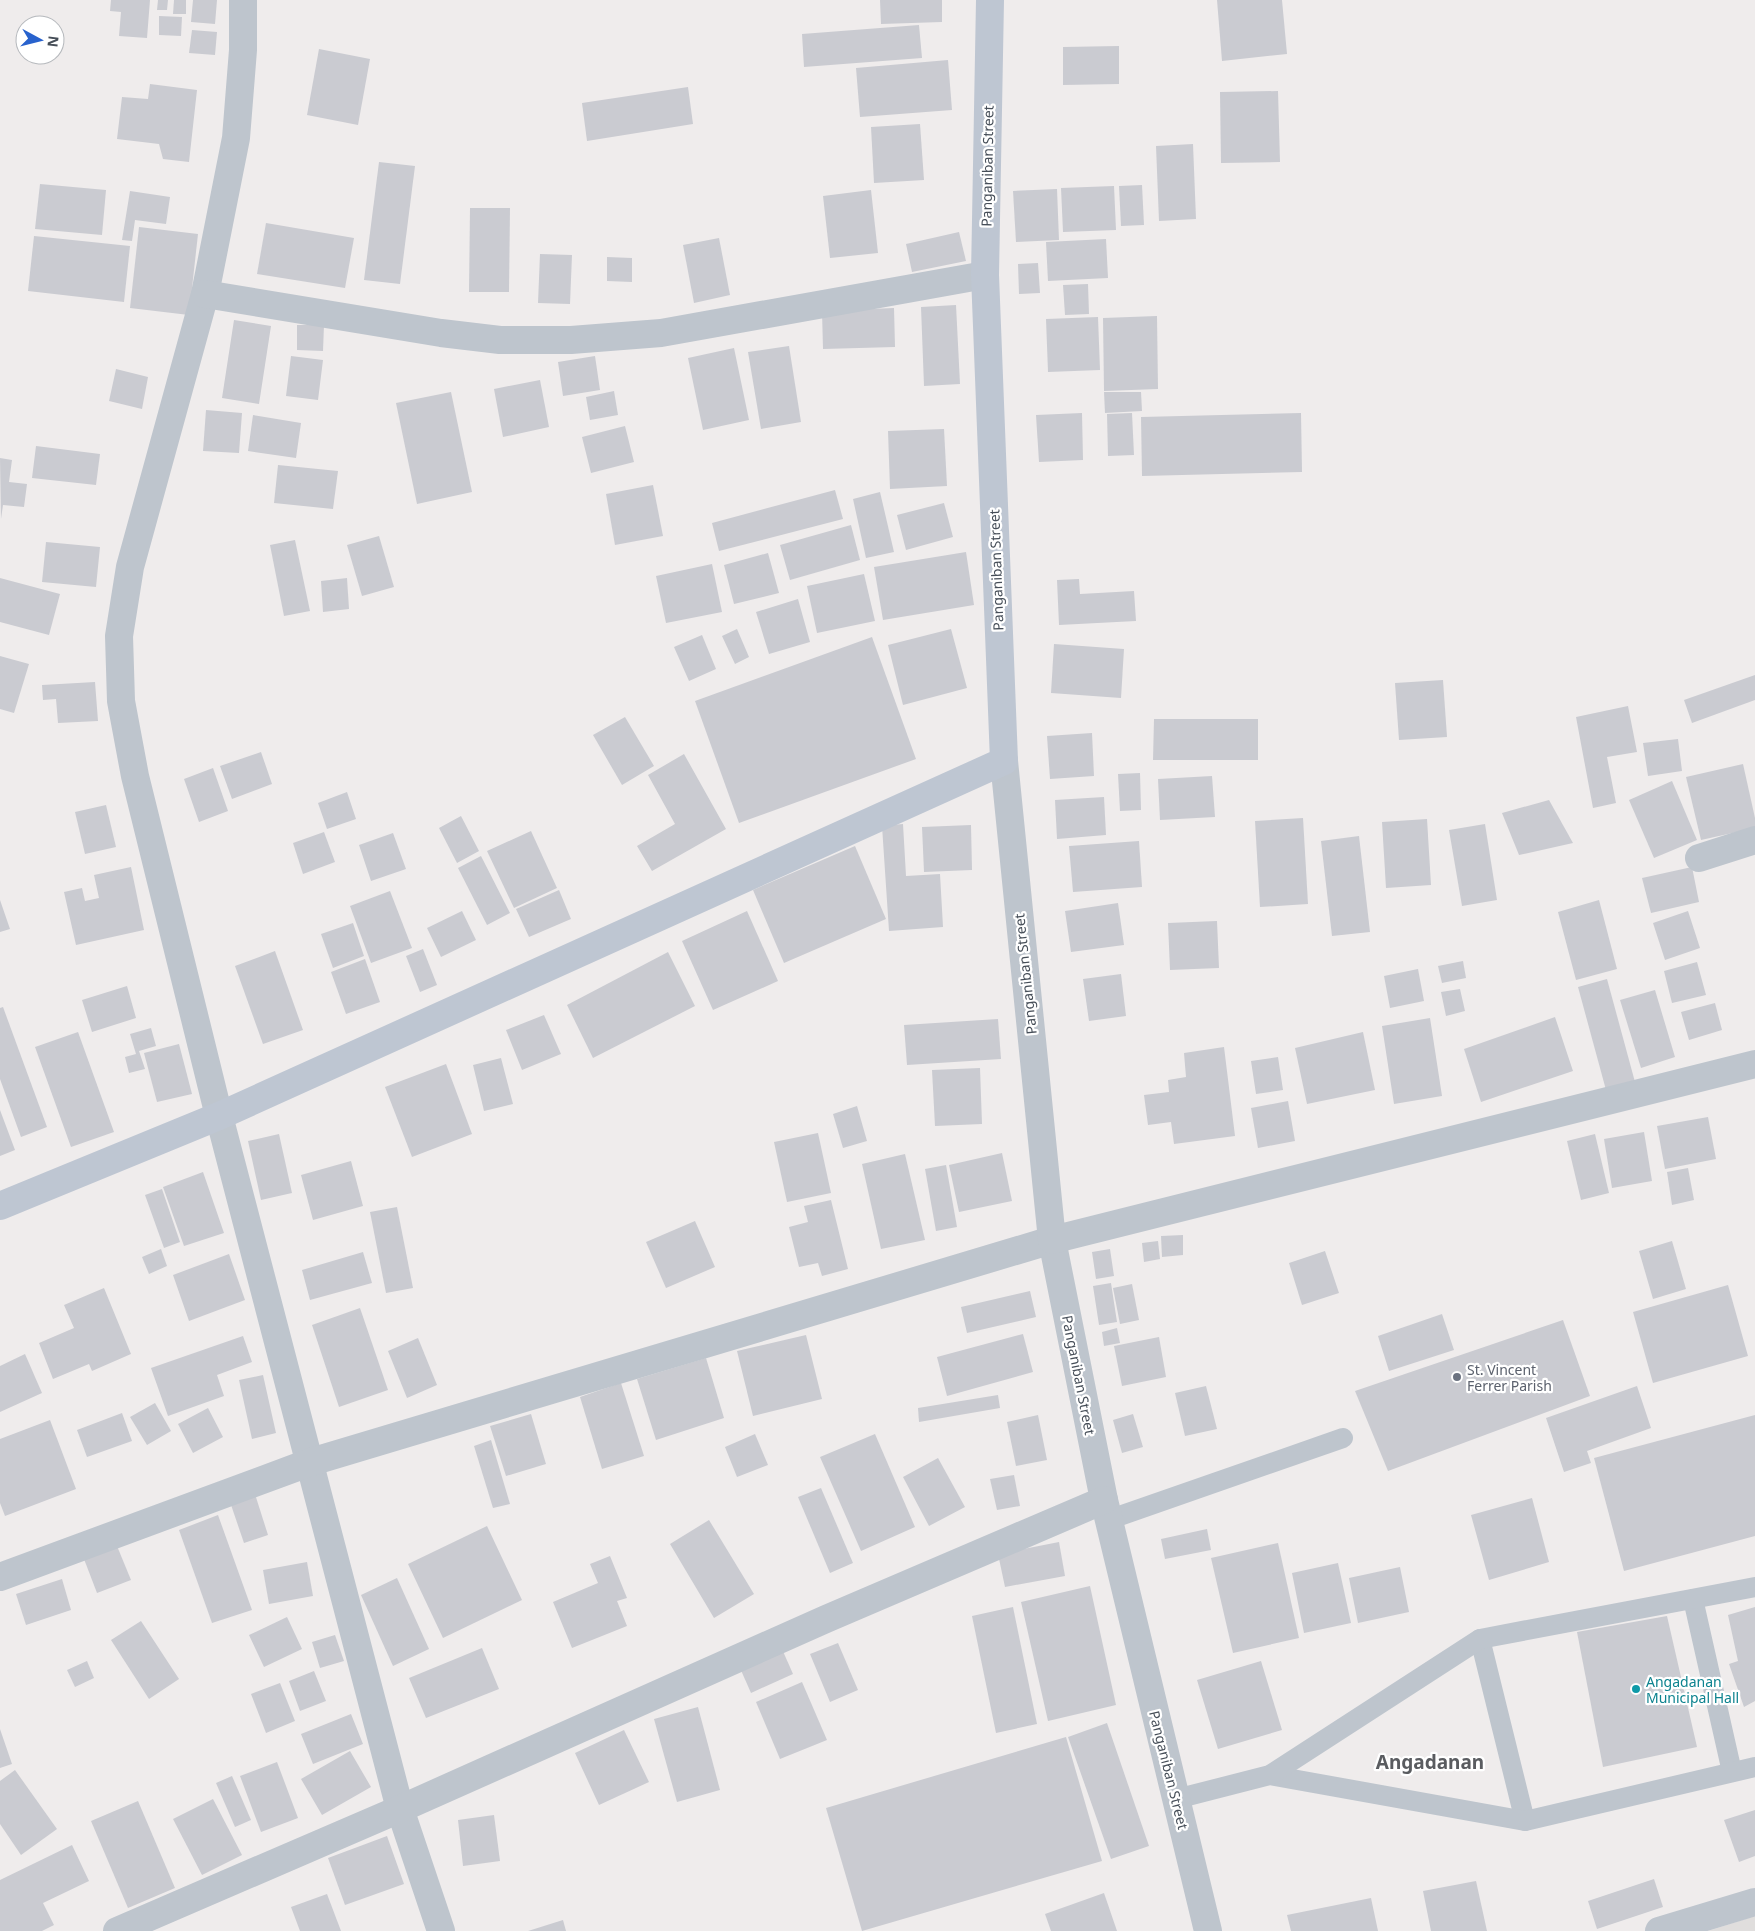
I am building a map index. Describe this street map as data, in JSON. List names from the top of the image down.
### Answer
{
  "streets": {
    "main road": ["Panganiban Street"]
  },
  "districts": ["Angadanan"],
  "places": ["St. Vincent Ferrer Parish", "Angadanan Municipal Hall"],
  "north": "right"
}
